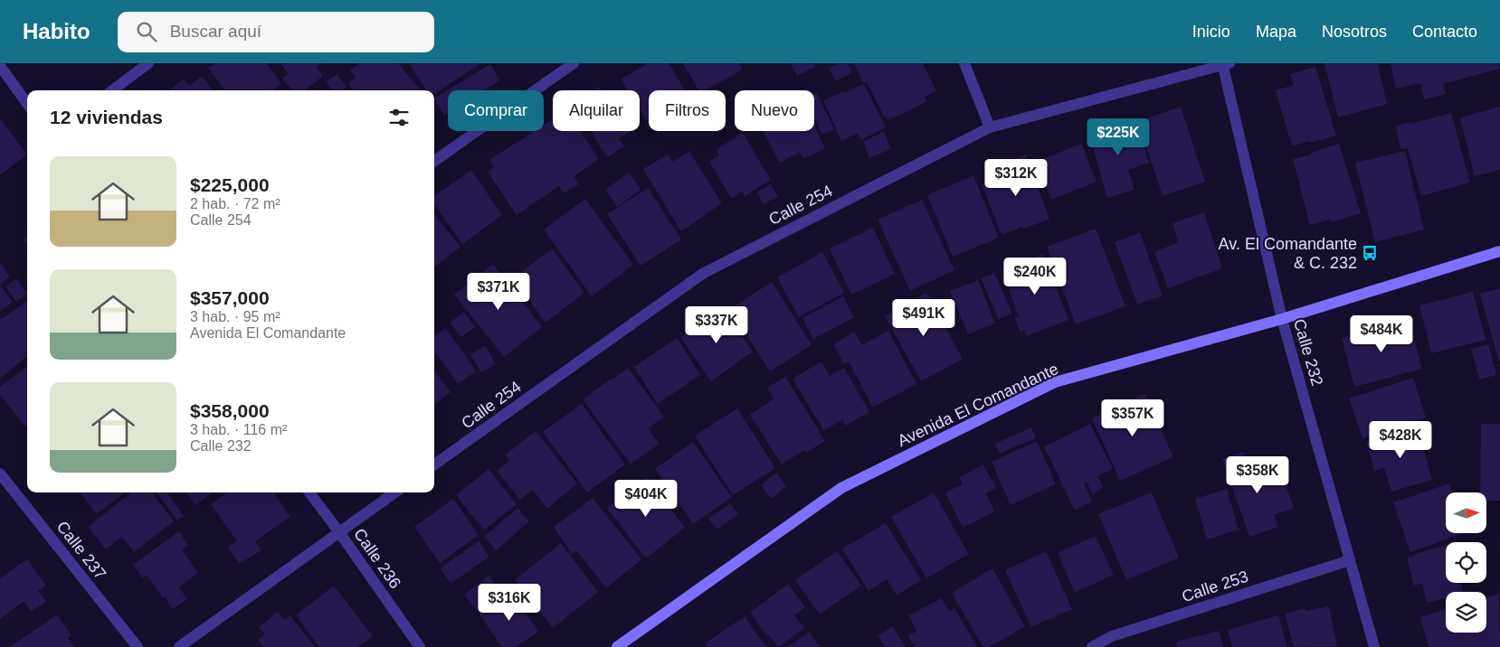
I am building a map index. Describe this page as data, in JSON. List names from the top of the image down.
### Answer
{
  "streets": {
    "street": [
      "Calle 254",
      "Calle 232",
      "Avenida El Comandante",
      "Calle 237",
      "Calle 236",
      "Calle 253"
    ]
  },
  "crossings": [
    ["Calle 254", "Calle 232"],
    ["Calle 232", "Avenida El Comandante"],
    ["Calle 232", "Calle 253"]
  ],
  "places": {
    "bus stop": ["Av. El Comandante & C. 232"]
  },
  "north": "right",
  "page": {
    "header": "Habito",
    "search": "Buscar aquí",
    "nav": [
      "Inicio",
      "Mapa",
      "Nosotros",
      "Contacto"
    ],
    "chip": [
      "Comprar",
      "Alquilar",
      "Filtros",
      "Nuevo"
    ],
    "heading": "12 viviendas",
    "price": [
      "$225K",
      "$312K",
      "$240K",
      "$371K",
      "$491K",
      "$337K",
      "$484K",
      "$357K",
      "$428K",
      "$358K",
      "$404K",
      "$316K"
    ],
    "list": [
      {
        "name": "$225,000",
        "note": "2 hab. · 72 m² · Calle 254"
      },
      {
        "name": "$357,000",
        "note": "3 hab. · 95 m² · Avenida El Comandante"
      },
      {
        "name": "$358,000",
        "note": "3 hab. · 116 m² · Calle 232"
      }
    ]
  }
}
